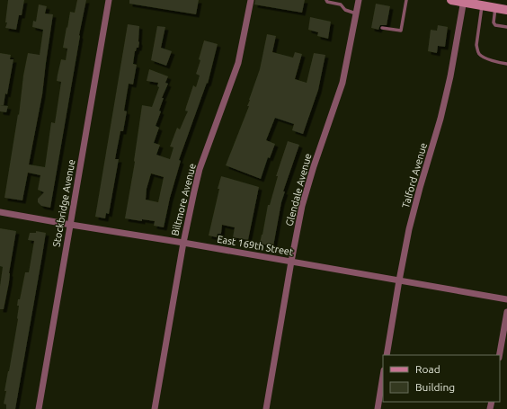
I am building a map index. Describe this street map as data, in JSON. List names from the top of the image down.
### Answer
{
  "streets": {
    "street": [
      "Talford Avenue",
      "Glendale Avenue",
      "Biltmore Avenue",
      "Stockbridge Avenue",
      "East 169th Street"
    ]
  },
  "crossings": [
    ["Talford Avenue", "East 169th Street"],
    ["Glendale Avenue", "East 169th Street"],
    ["Biltmore Avenue", "East 169th Street"],
    ["Stockbridge Avenue", "East 169th Street"]
  ],
  "legend": ["Road", "Building"]
}
